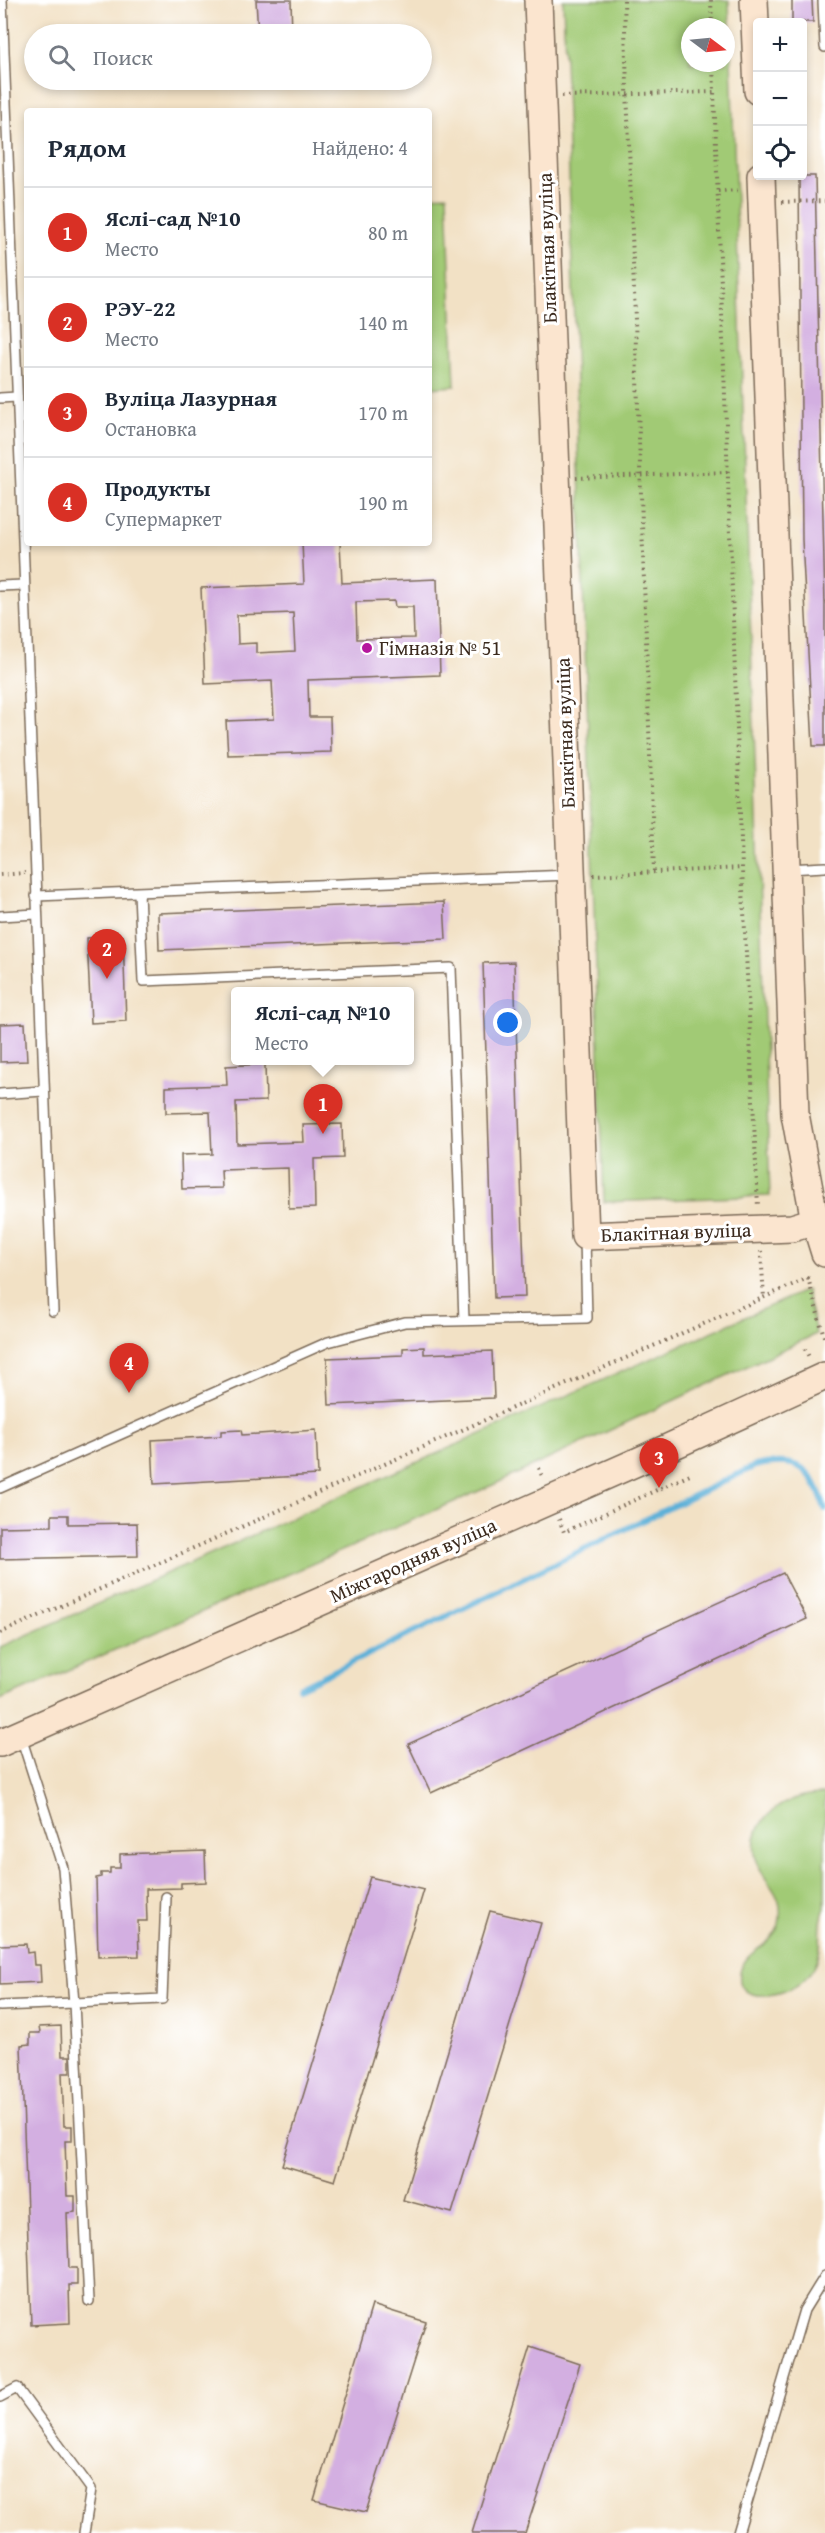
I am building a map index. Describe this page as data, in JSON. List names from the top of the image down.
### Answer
{
  "streets": {
    "street": ["Блакітная вуліца", "Міжгародняя вуліца"]
  },
  "places": ["Гімназія № 51"],
  "north": "right",
  "page": {
    "map_buttons": ["+", "−"],
    "search": "Поиск",
    "heading": ["Рядом", "Найдено: 4"],
    "list": [
      {
        "mark": "1",
        "name": "Яслі-сад №10",
        "note": "Место",
        "value": "80 m"
      },
      {
        "mark": "2",
        "name": "РЭУ-22",
        "note": "Место",
        "value": "140 m"
      },
      {
        "mark": "3",
        "name": "Вуліца Лазурная",
        "note": "Остановка",
        "value": "170 m"
      },
      {
        "mark": "4",
        "name": "Продукты",
        "note": "Супермаркет",
        "value": "190 m"
      }
    ],
    "pins": [
      "2",
      "1",
      "4",
      "3"
    ],
    "popup": ["Яслі-сад №10", "Место"]
  }
}
